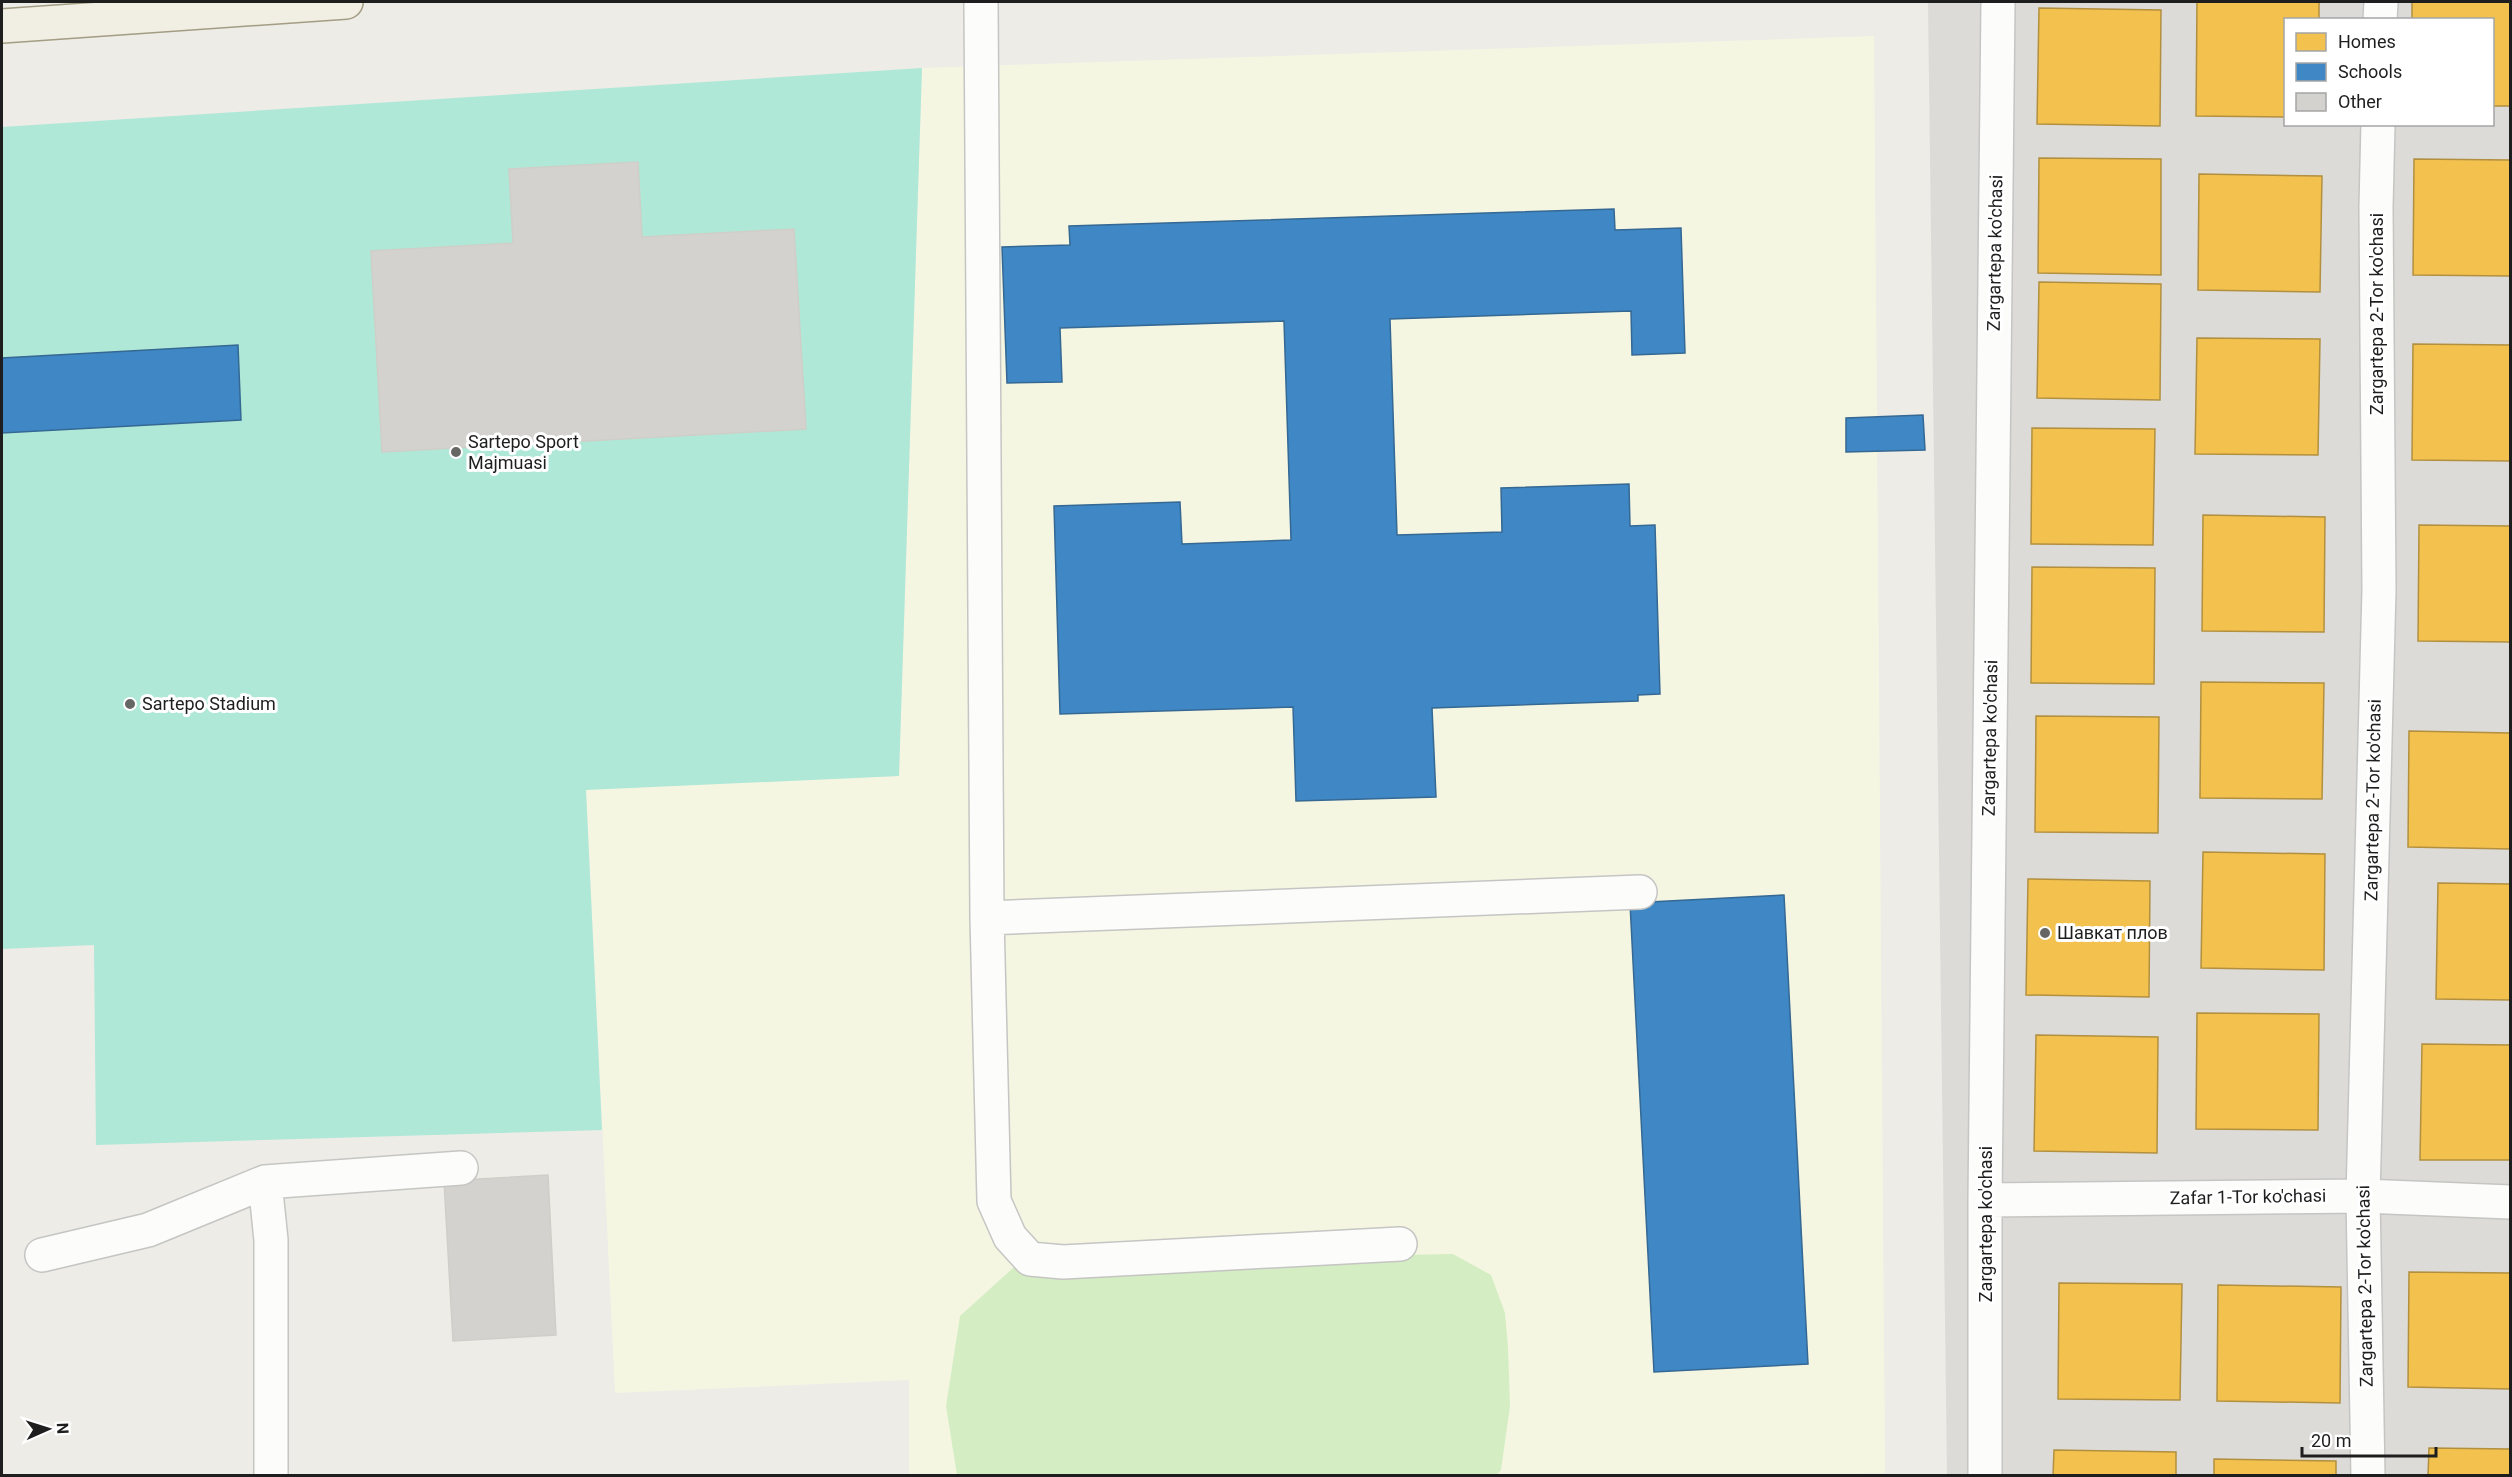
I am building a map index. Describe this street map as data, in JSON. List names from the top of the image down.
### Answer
{
  "streets": {
    "street": ["Zargartepa ko'chasi", "Zargartepa 2-Tor ko'chasi", "Zafar 1-Tor ko'chasi"]
  },
  "crossings": [
    ["Zargartepa ko'chasi", "Zafar 1-Tor ko'chasi"],
    ["Zargartepa 2-Tor ko'chasi", "Zafar 1-Tor ko'chasi"]
  ],
  "places": ["Sartepo Sport Majmuasi", "Sartepo Stadium", "Шавкат плов"],
  "legend": ["Homes", "Schools", "Other"],
  "scale_bar": "20 m",
  "north": "right"
}
